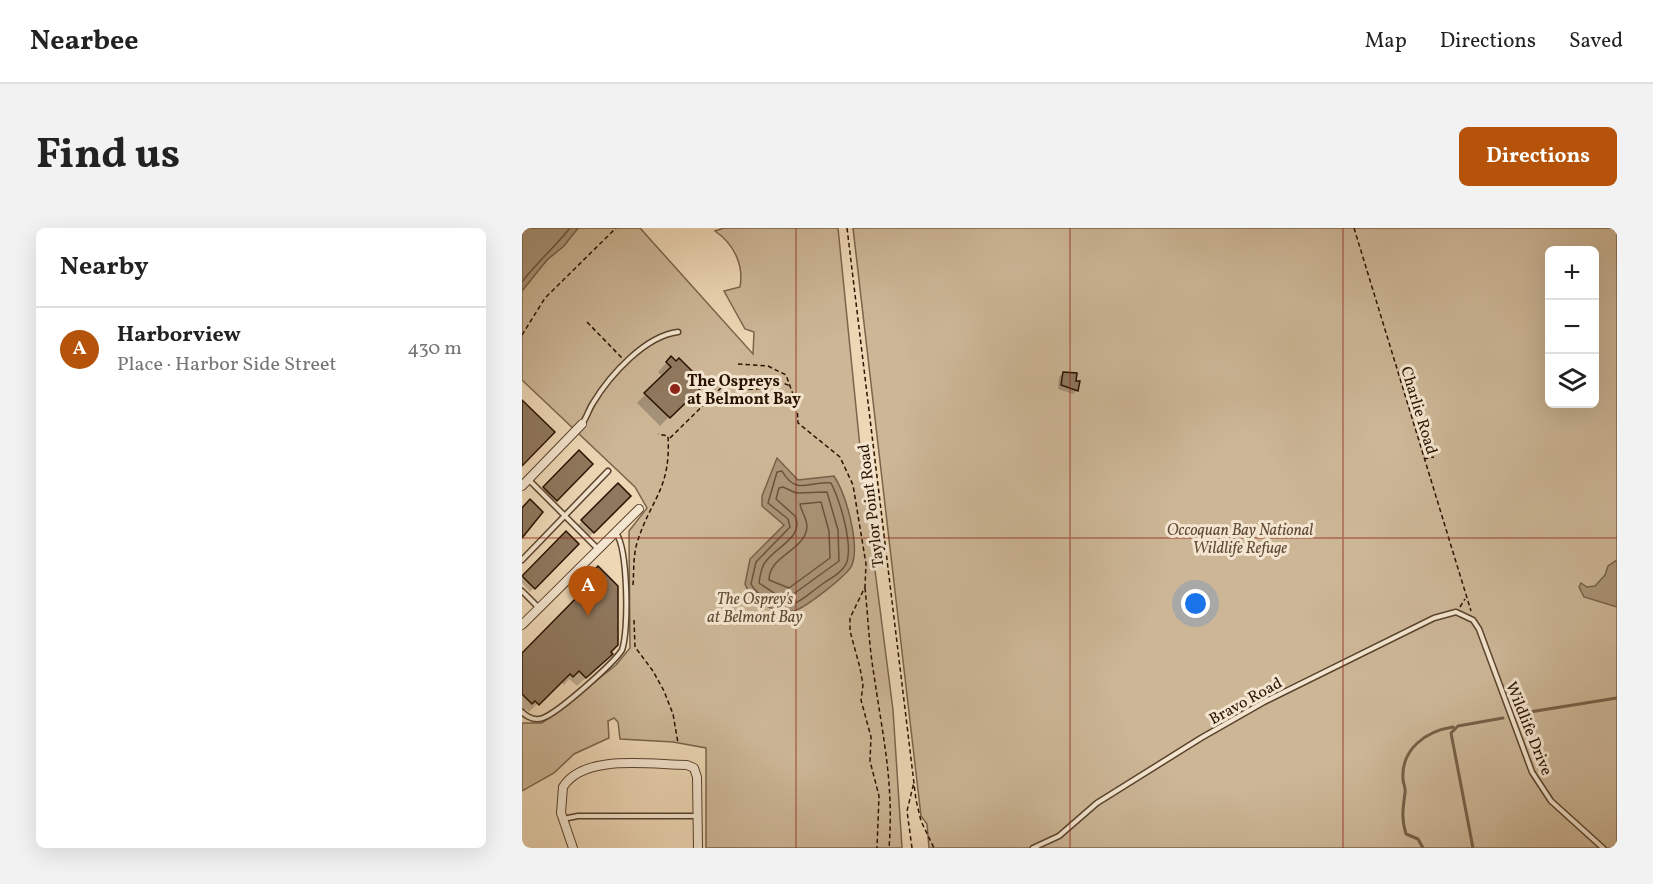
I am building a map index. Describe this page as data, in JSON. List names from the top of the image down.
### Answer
{
  "streets": {
    "lane": ["Bravo Road", "Wildlife Drive"],
    "path": ["Charlie Road", "Taylor Point Road"]
  },
  "crossings": [
    ["Bravo Road", "Wildlife Drive"]
  ],
  "parks": ["Occoquan Bay National Wildlife Refuge", "The Osprey's at Belmont Bay"],
  "places": ["The Ospreys at Belmont Bay"],
  "page": {
    "header": "Nearbee",
    "nav": ["Map", "Directions", "Saved"],
    "title": "Find us",
    "buttons": "Directions",
    "heading": "Nearby",
    "map_buttons": ["+", "−"],
    "list": [
      {
        "mark": "A",
        "name": "Harborview",
        "note": "Place · Harbor Side Street",
        "value": "430 m"
      }
    ],
    "pins": "A"
  }
}
